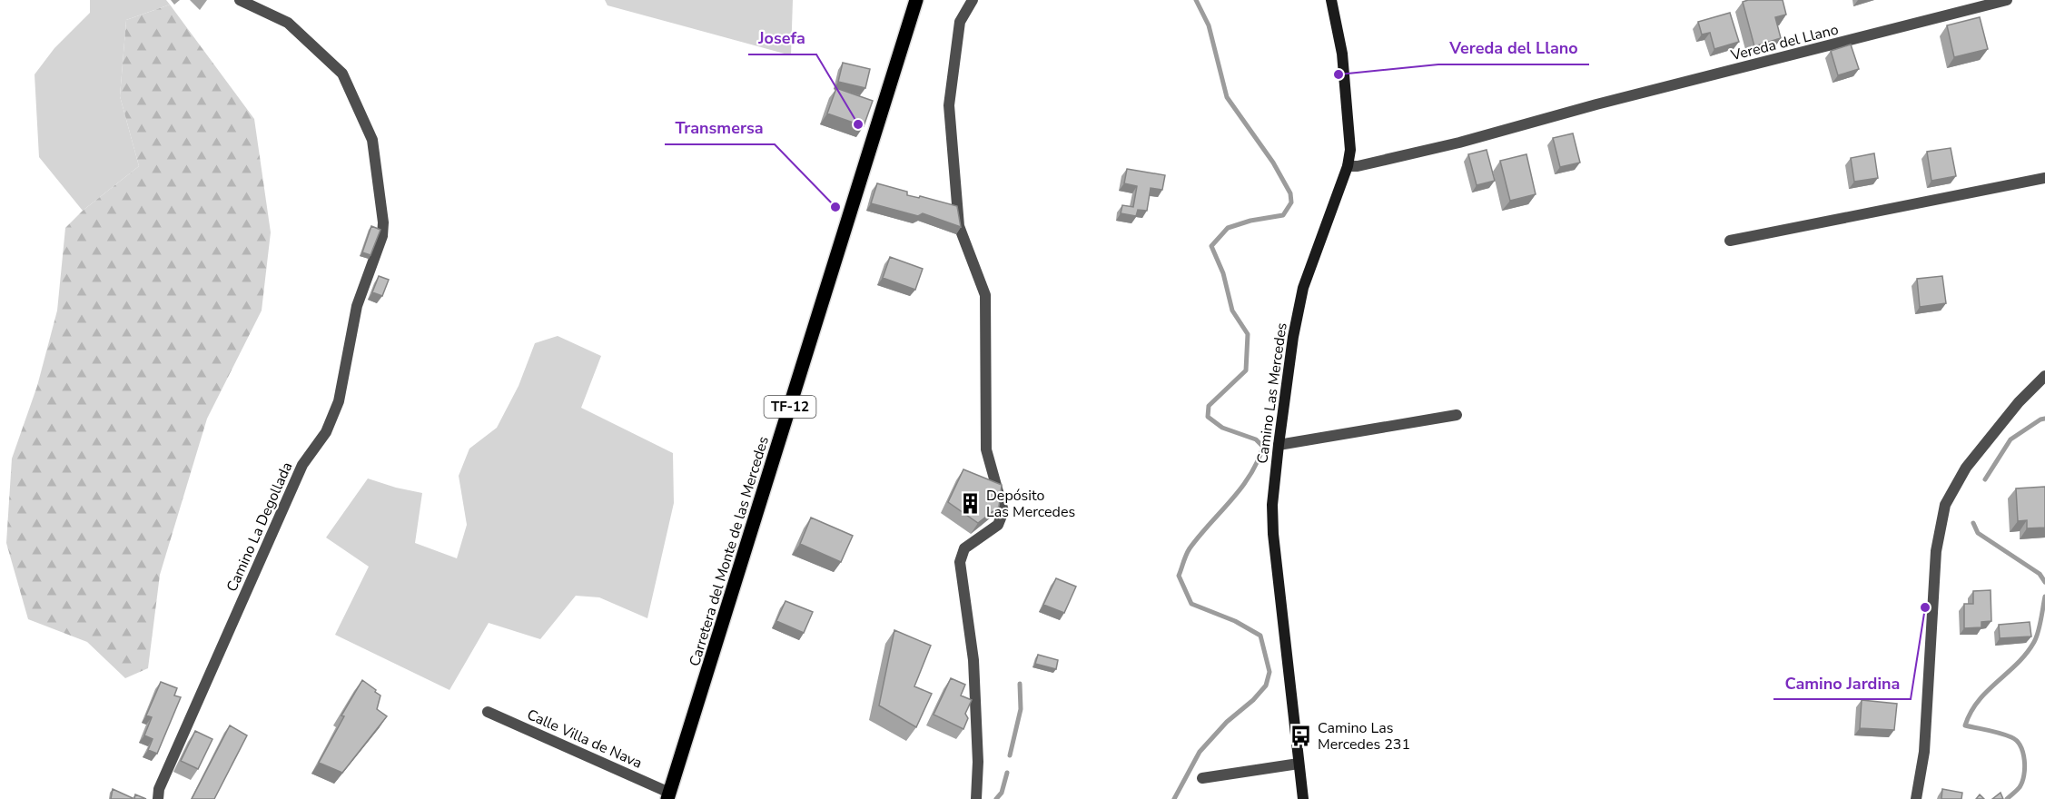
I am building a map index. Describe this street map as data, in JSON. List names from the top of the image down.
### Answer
{
  "streets": {
    "main road": ["Camino Las Mercedes", "TF-12", "Carretera del Monte de las Mercedes"],
    "street": ["Vereda del Llano", "Camino La Degollada", "Calle Villa de Nava"]
  },
  "crossings": [
    ["Vereda del Llano", "Camino Las Mercedes"],
    ["Carretera del Monte de las Mercedes", "Calle Villa de Nava"]
  ],
  "places": {
    "other": [
      "Vereda del Llano",
      "Josefa",
      "Transmersa",
      "Camino Jardina"
    ],
    "building": ["Depósito Las Mercedes"],
    "bus stop": ["Camino Las Mercedes 231"]
  }
}
